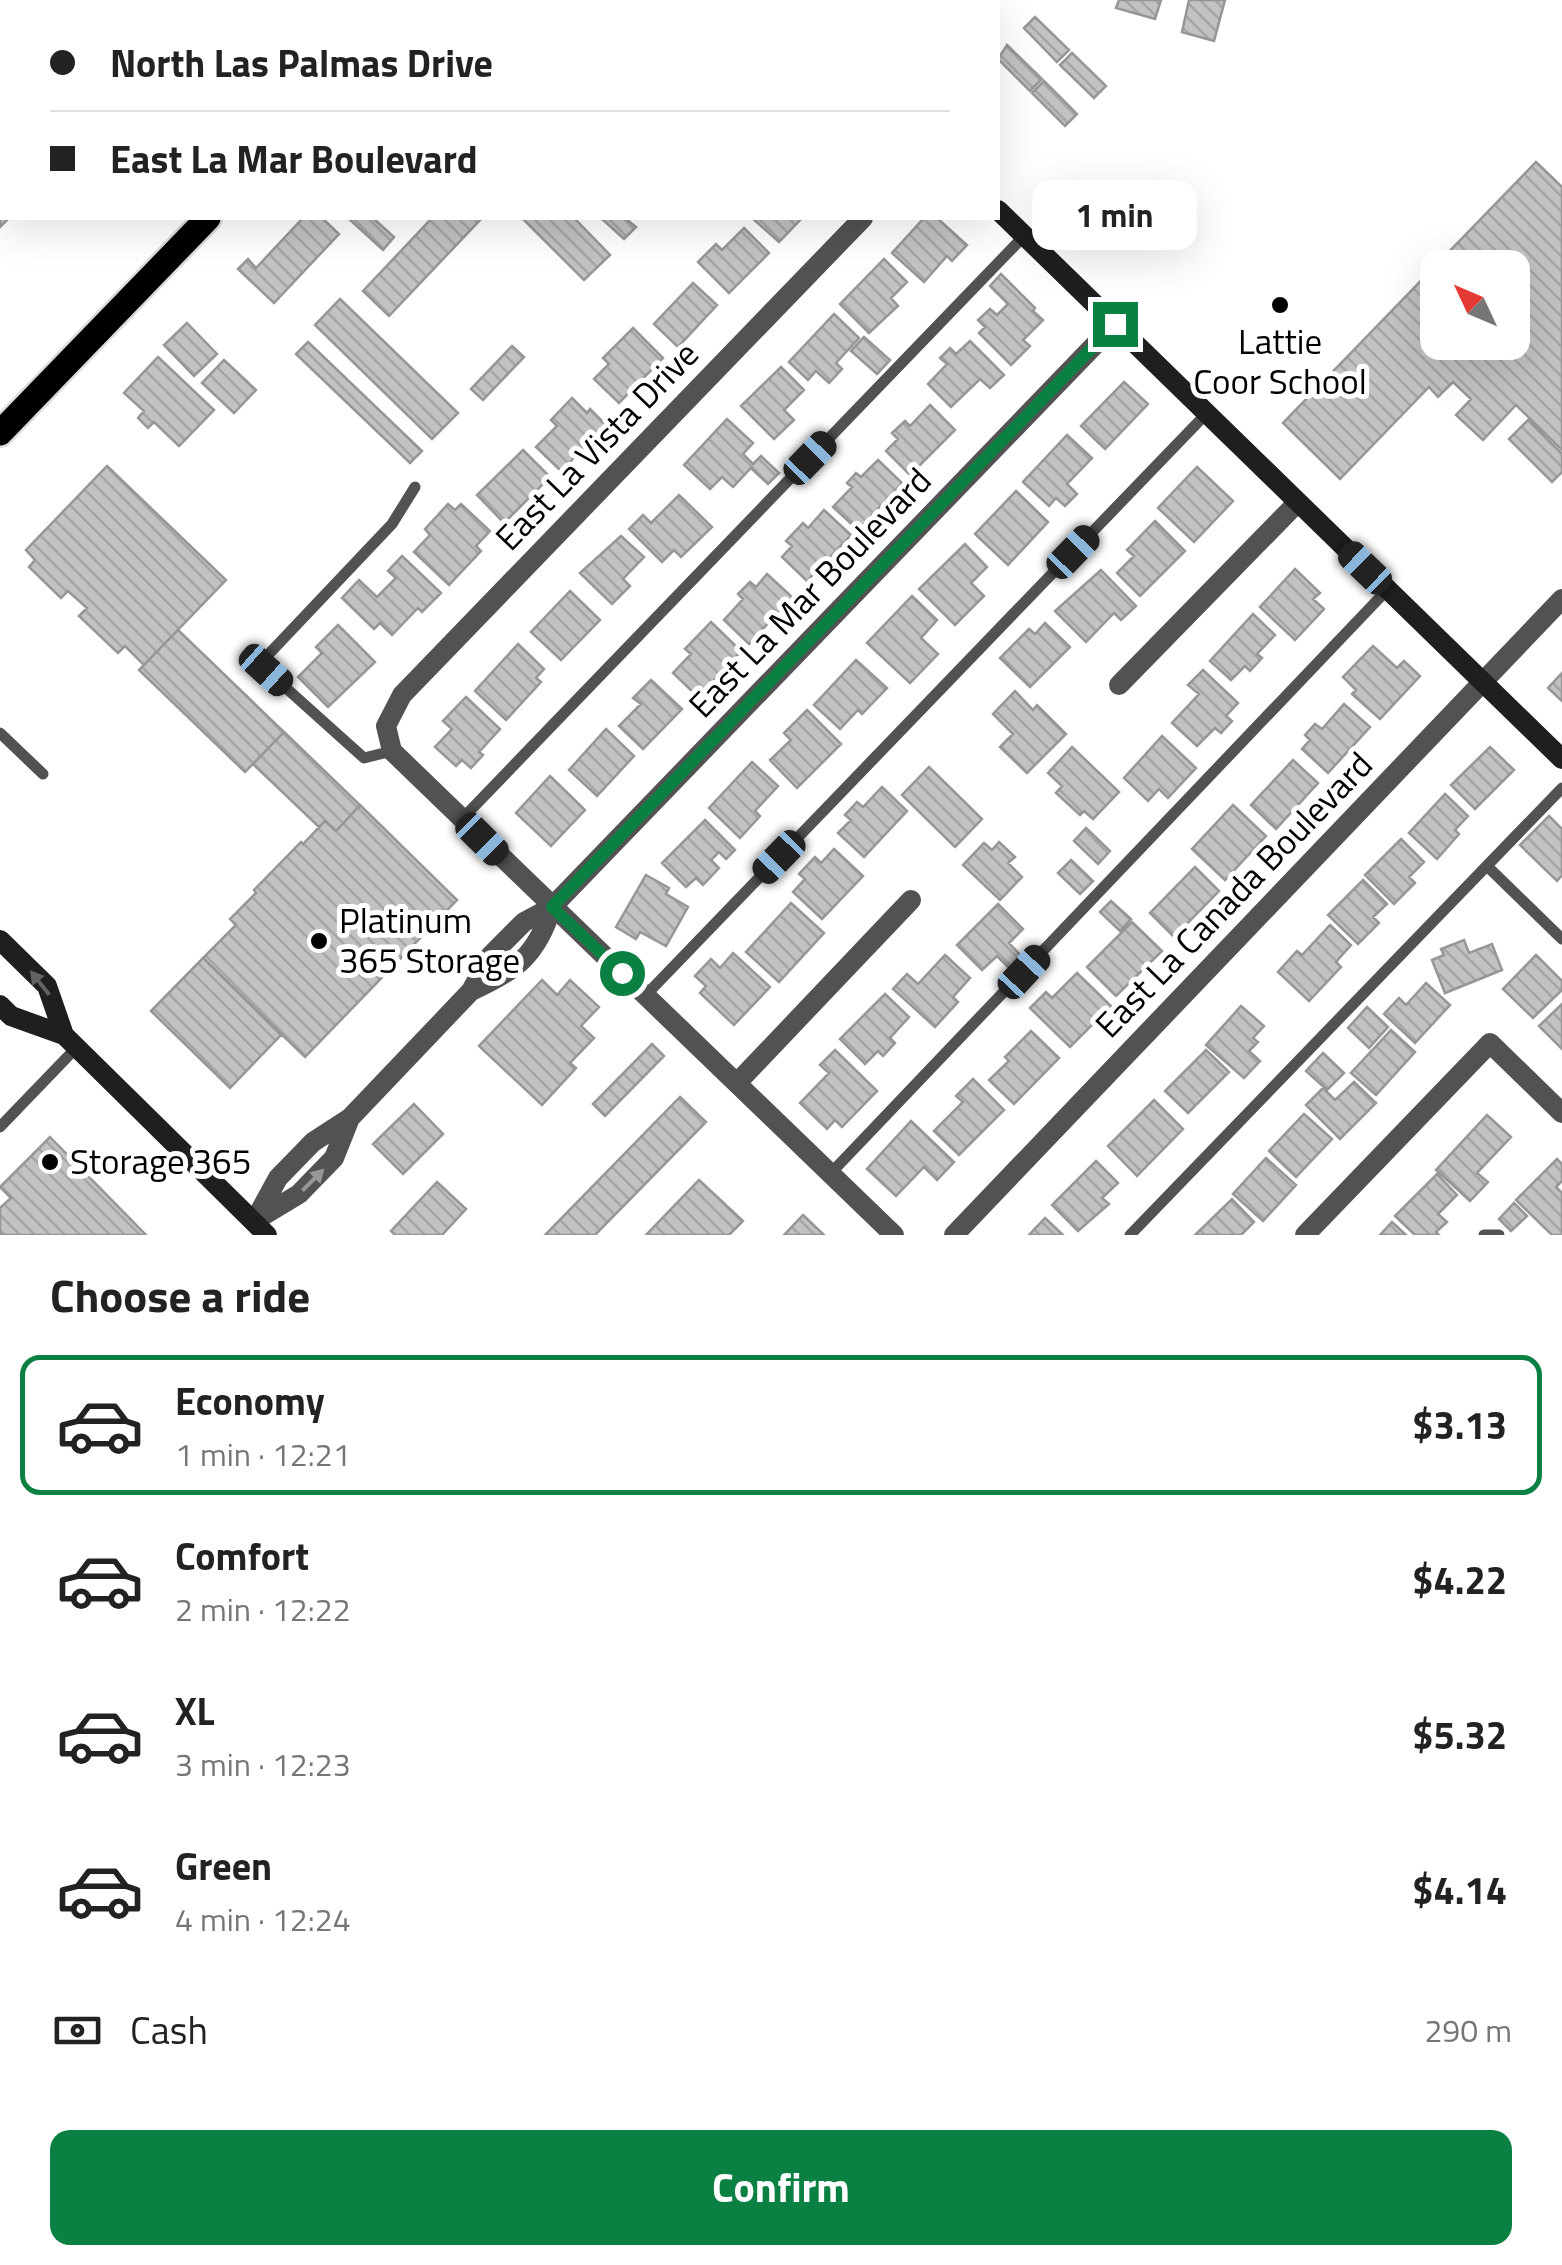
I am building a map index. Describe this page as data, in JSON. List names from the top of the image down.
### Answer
{
  "streets": {
    "street": ["East La Vista Drive", "East La Mar Boulevard", "East La Canada Boulevard"]
  },
  "places": ["Lattie Coor School", "Platinum 365 Storage", "Storage 365"],
  "north": "top left",
  "page": {
    "banner": ["North Las Palmas Drive", "East La Mar Boulevard"],
    "bubble": "1 min",
    "heading": "Choose a ride",
    "list": [
      {
        "name": "Economy",
        "note": "1 min · 12:21",
        "value": "$3.13"
      },
      {
        "name": "Comfort",
        "note": "2 min · 12:22",
        "value": "$4.22"
      },
      {
        "name": "XL",
        "note": "3 min · 12:23",
        "value": "$5.32"
      },
      {
        "name": "Green",
        "note": "4 min · 12:24",
        "value": "$4.14"
      }
    ],
    "pay": ["Cash", "290 m"],
    "buttons": "Confirm"
  }
}
